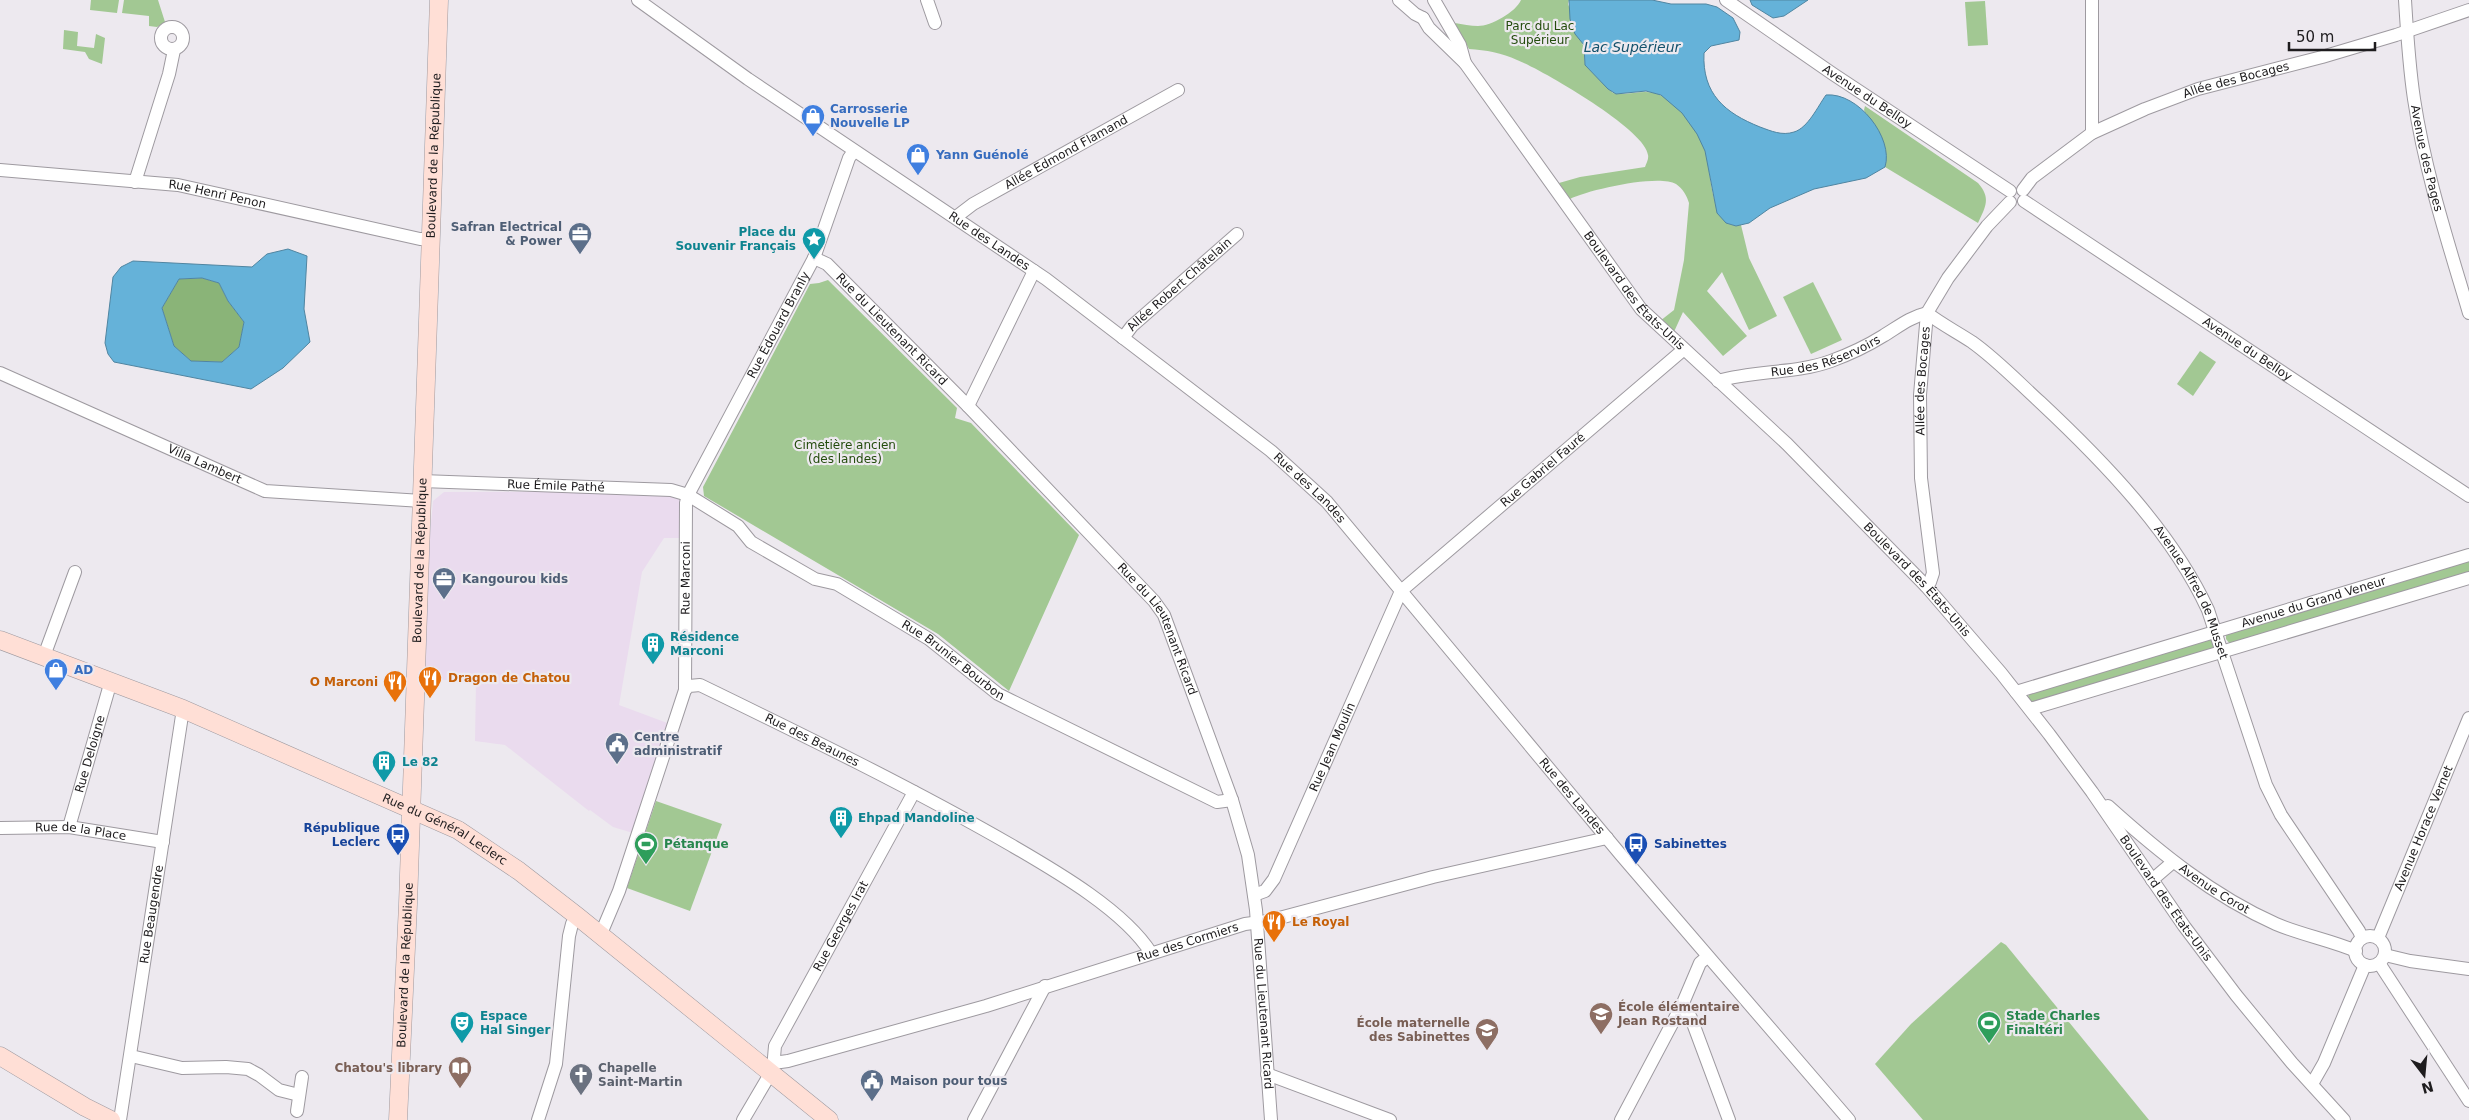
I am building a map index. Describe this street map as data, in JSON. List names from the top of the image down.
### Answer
{
  "streets": {
    "street": [
      "Allée des Bocages",
      "Avenue du Belloy",
      "Allée Edmond Flamand",
      "Boulevard de la République",
      "Avenue des Pages",
      "Rue Henri Penon",
      "Rue des Landes",
      "Allée Robert Châtelain",
      "Boulevard des États-Unis",
      "Rue Édouard Branly",
      "Rue du Lieutenant Ricard",
      "Rue des Réservoirs",
      "Villa Lambert",
      "Rue Gabriel Fauré",
      "Rue Émile Pathé",
      "Rue Marconi",
      "Avenue Alfred de Musset",
      "Avenue du Grand Veneur",
      "Rue Brunier Bourbon",
      "Rue des Beaunes",
      "Rue Jean Moulin",
      "Rue Deloigne",
      "Avenue Horace Vernet",
      "Rue du Général Leclerc",
      "Rue de la Place",
      "Avenue Corot",
      "Rue Beaugendre",
      "Rue Georges Irat",
      "Rue des Cormiers"
    ]
  },
  "crossings": [
    ["Allée des Bocages", "Avenue du Belloy"],
    ["Allée des Bocages", "Avenue des Pages"],
    ["Allée des Bocages", "Boulevard des États-Unis"],
    ["Allée des Bocages", "Rue des Réservoirs"],
    ["Allée des Bocages", "Avenue Alfred de Musset"],
    ["Allée Edmond Flamand", "Rue des Landes"],
    ["Boulevard de la République", "Rue Henri Penon"],
    ["Boulevard de la République", "Villa Lambert"],
    ["Boulevard de la République", "Rue Émile Pathé"],
    ["Boulevard de la République", "Rue du Général Leclerc"],
    ["Rue des Landes", "Allée Robert Châtelain"],
    ["Rue des Landes", "Rue Édouard Branly"],
    ["Rue des Landes", "Rue Gabriel Fauré"],
    ["Rue des Landes", "Rue Jean Moulin"],
    ["Rue des Landes", "Rue des Cormiers"],
    ["Boulevard des États-Unis", "Rue des Réservoirs"],
    ["Boulevard des États-Unis", "Rue Gabriel Fauré"],
    ["Boulevard des États-Unis", "Avenue du Grand Veneur"],
    ["Boulevard des États-Unis", "Avenue Corot"],
    ["Rue Édouard Branly", "Rue du Lieutenant Ricard"],
    ["Rue Édouard Branly", "Rue Émile Pathé"],
    ["Rue Édouard Branly", "Rue Marconi"],
    ["Rue Édouard Branly", "Rue Brunier Bourbon"],
    ["Rue du Lieutenant Ricard", "Rue Brunier Bourbon"],
    ["Rue du Lieutenant Ricard", "Rue Jean Moulin"],
    ["Rue du Lieutenant Ricard", "Rue des Cormiers"],
    ["Rue des Réservoirs", "Avenue Alfred de Musset"],
    ["Rue Gabriel Fauré", "Rue Jean Moulin"],
    ["Rue Émile Pathé", "Rue Marconi"],
    ["Rue Émile Pathé", "Rue Brunier Bourbon"],
    ["Rue Marconi", "Rue Brunier Bourbon"],
    ["Rue Marconi", "Rue des Beaunes"],
    ["Avenue Alfred de Musset", "Avenue du Grand Veneur"],
    ["Avenue Alfred de Musset", "Avenue Horace Vernet"],
    ["Avenue Alfred de Musset", "Avenue Corot"],
    ["Rue des Beaunes", "Rue Georges Irat"],
    ["Rue des Beaunes", "Rue des Cormiers"],
    ["Rue Deloigne", "Rue du Général Leclerc"],
    ["Rue Deloigne", "Rue de la Place"],
    ["Avenue Horace Vernet", "Avenue Corot"],
    ["Rue du Général Leclerc", "Rue Beaugendre"],
    ["Rue du Général Leclerc", "Rue Georges Irat"],
    ["Rue du Général Leclerc", "Rue des Cormiers"],
    ["Rue de la Place", "Rue Beaugendre"],
    ["Rue Georges Irat", "Rue des Cormiers"]
  ],
  "water": ["Lac Supérieur"],
  "parks": ["Parc du Lac Supérieur", "Cimetière ancien (des landes)"],
  "places": {
    "shop": ["Carrosserie Nouvelle LP", "Yann Guénolé", "AD"],
    "office": ["Safran Electrical & Power", "Kangourou kids"],
    "place": ["Place du Souvenir Français"],
    "building": ["Résidence Marconi", "Le 82", "Ehpad Mandoline"],
    "restaurant": ["Dragon de Chatou", "O Marconi", "Le Royal"],
    "public building": ["Centre administratif", "Maison pour tous"],
    "bus stop": ["République Leclerc", "Sabinettes"],
    "sports": ["Pétanque", "Stade Charles Finaltéri"],
    "school or university": ["École élémentaire Jean Rostand", "École maternelle des Sabinettes"],
    "theatre": ["Espace Hal Singer"],
    "library": ["Chatou's library"],
    "church": ["Chapelle Saint-Martin"]
  },
  "scale_bar": "50 m",
  "north": "bottom"
}
